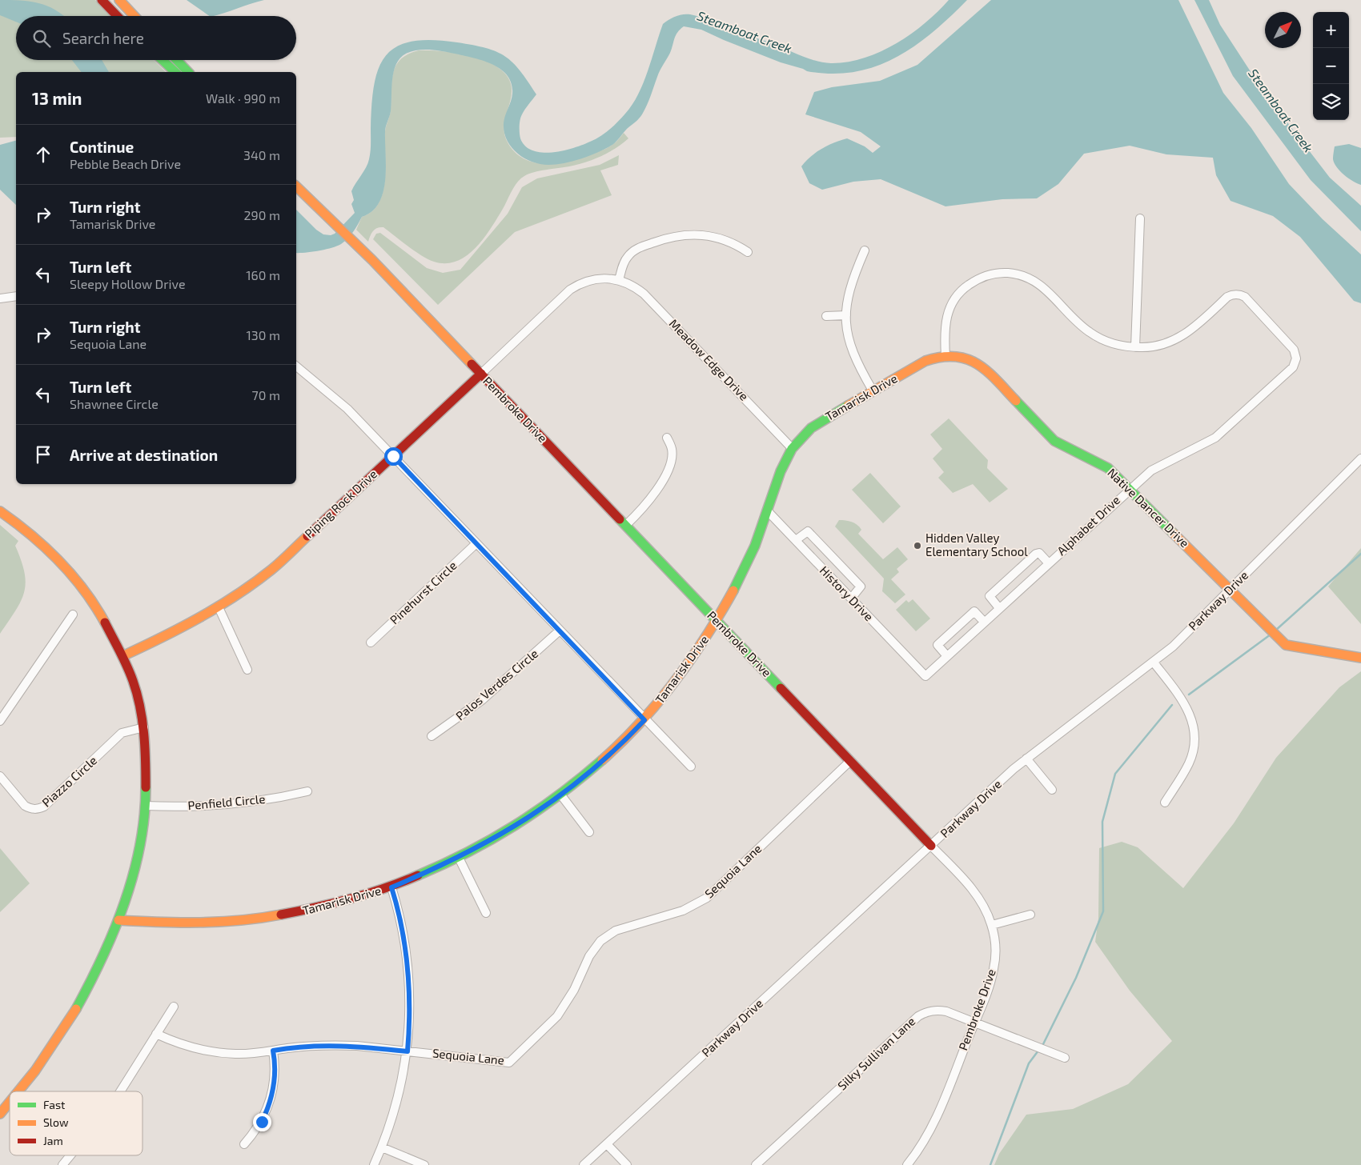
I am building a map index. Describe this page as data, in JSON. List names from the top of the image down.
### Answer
{
  "streets": {
    "street": [
      "Meadow Edge Drive",
      "Tamarisk Drive",
      "Pembroke Drive",
      "Piping Rock Drive",
      "Native Dancer Drive",
      "Alphabet Drive",
      "Pinehurst Circle",
      "History Drive",
      "Parkway Drive",
      "Palos Verdes Circle",
      "Piazzo Circle",
      "Penfield Circle",
      "Sequoia Lane",
      "Silky Sullivan Lane"
    ]
  },
  "crossings": [
    ["Meadow Edge Drive", "Tamarisk Drive"],
    ["Meadow Edge Drive", "Piping Rock Drive"],
    ["Tamarisk Drive", "Pembroke Drive"],
    ["Tamarisk Drive", "Native Dancer Drive"],
    ["Tamarisk Drive", "History Drive"],
    ["Pembroke Drive", "Piping Rock Drive"],
    ["Pembroke Drive", "Parkway Drive"],
    ["Pembroke Drive", "Sequoia Lane"],
    ["Pembroke Drive", "Silky Sullivan Lane"],
    ["Native Dancer Drive", "Alphabet Drive"],
    ["Native Dancer Drive", "Parkway Drive"],
    ["Alphabet Drive", "History Drive"]
  ],
  "water": ["Steamboat Creek"],
  "places": ["Hidden Valley Elementary School"],
  "legend": ["Fast", "Slow", "Jam"],
  "north": "top right",
  "page": {
    "map_buttons": ["+", "−"],
    "search": "Search here",
    "heading": ["13 min", "Walk · 990 m"],
    "list": [
      ["Continue", "Pebble Beach Drive", "340 m"],
      ["Turn right", "Tamarisk Drive", "290 m"],
      ["Turn left", "Sleepy Hollow Drive", "160 m"],
      ["Turn right", "Sequoia Lane", "130 m"],
      ["Turn left", "Shawnee Circle", "70 m"],
      "Arrive at destination"
    ]
  }
}
